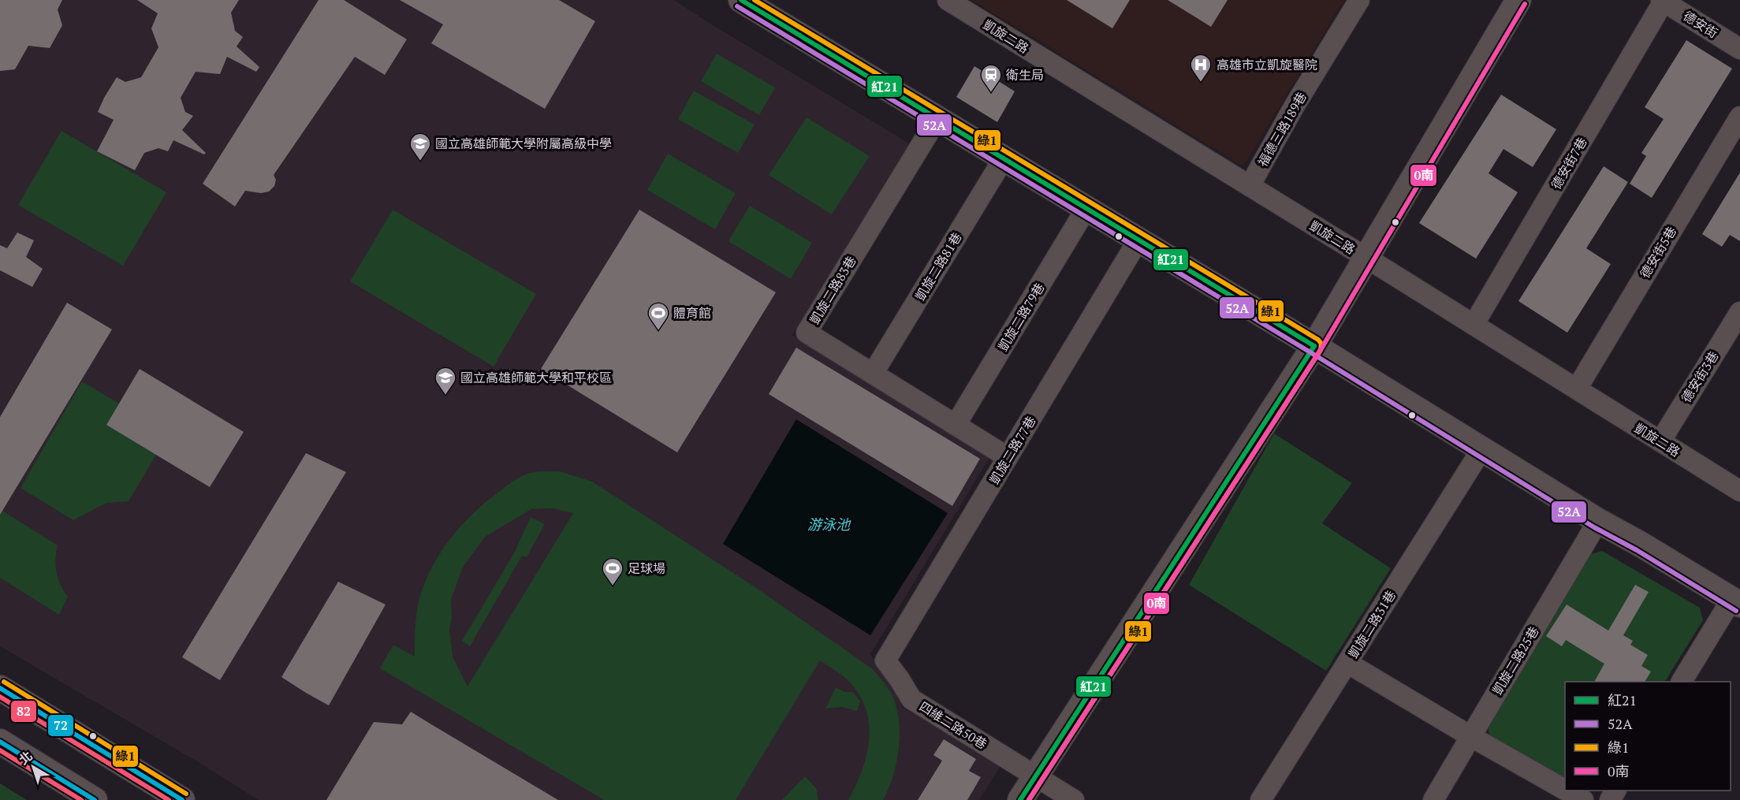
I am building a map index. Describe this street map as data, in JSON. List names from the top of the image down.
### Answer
{
  "streets": {
    "street": [
      "德安街",
      "凱旋二路",
      "福德三路189巷",
      "德安街7巷",
      "德安街5巷",
      "凱旋二路81巷",
      "凱旋二路83巷",
      "凱旋二路79巷",
      "德安街3巷",
      "凱旋二路77巷",
      "凱旋二路31巷",
      "凱旋二路25巷",
      "四維二路50巷"
    ]
  },
  "crossings": [
    ["德安街", "德安街7巷"],
    ["凱旋二路", "福德三路189巷"],
    ["凱旋二路", "德安街7巷"],
    ["凱旋二路", "德安街5巷"],
    ["凱旋二路", "德安街3巷"],
    ["凱旋二路81巷", "凱旋二路83巷"],
    ["凱旋二路83巷", "凱旋二路79巷"],
    ["凱旋二路83巷", "凱旋二路77巷"],
    ["凱旋二路77巷", "四維二路50巷"]
  ],
  "water": ["游泳池"],
  "places": {
    "hospital": ["高雄市立凱旋醫院"],
    "station": ["衛生局"],
    "school or university": ["國立高雄師範大學附屬高級中學", "國立高雄師範大學和平校區"],
    "sports": ["體育館", "足球場"]
  },
  "lines": [
    "transit line 紅21",
    "transit line 綠1",
    "transit line 0南",
    "transit line 52A",
    "transit line 72",
    "transit line 82"
  ],
  "legend": [
    "紅21",
    "52A",
    "綠1",
    "0南"
  ],
  "north": "top left"
}
